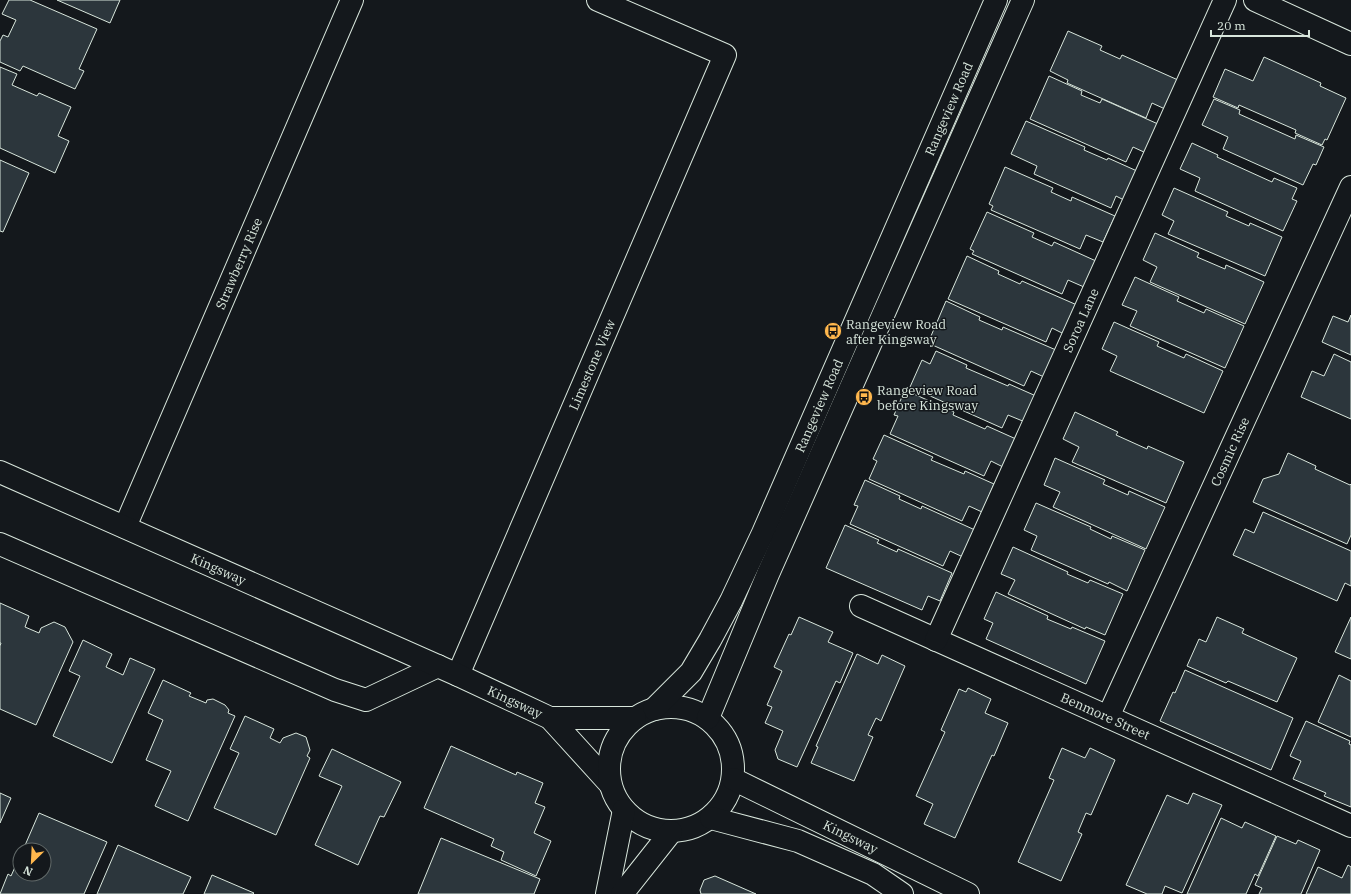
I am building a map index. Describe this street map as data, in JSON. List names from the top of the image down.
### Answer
{
  "streets": {
    "street": [
      "Rangeview Road",
      "Strawberry Rise",
      "Soroa Lane",
      "Limestone View",
      "Cosmic Rise",
      "Kingsway",
      "Benmore Street"
    ]
  },
  "crossings": [
    ["Rangeview Road", "Kingsway"],
    ["Strawberry Rise", "Kingsway"],
    ["Soroa Lane", "Benmore Street"],
    ["Limestone View", "Kingsway"],
    ["Cosmic Rise", "Benmore Street"]
  ],
  "places": {
    "bus stop": ["Rangeview Road after Kingsway", "Rangeview Road before Kingsway"]
  },
  "scale_bar": "20 m",
  "north": "bottom left"
}
